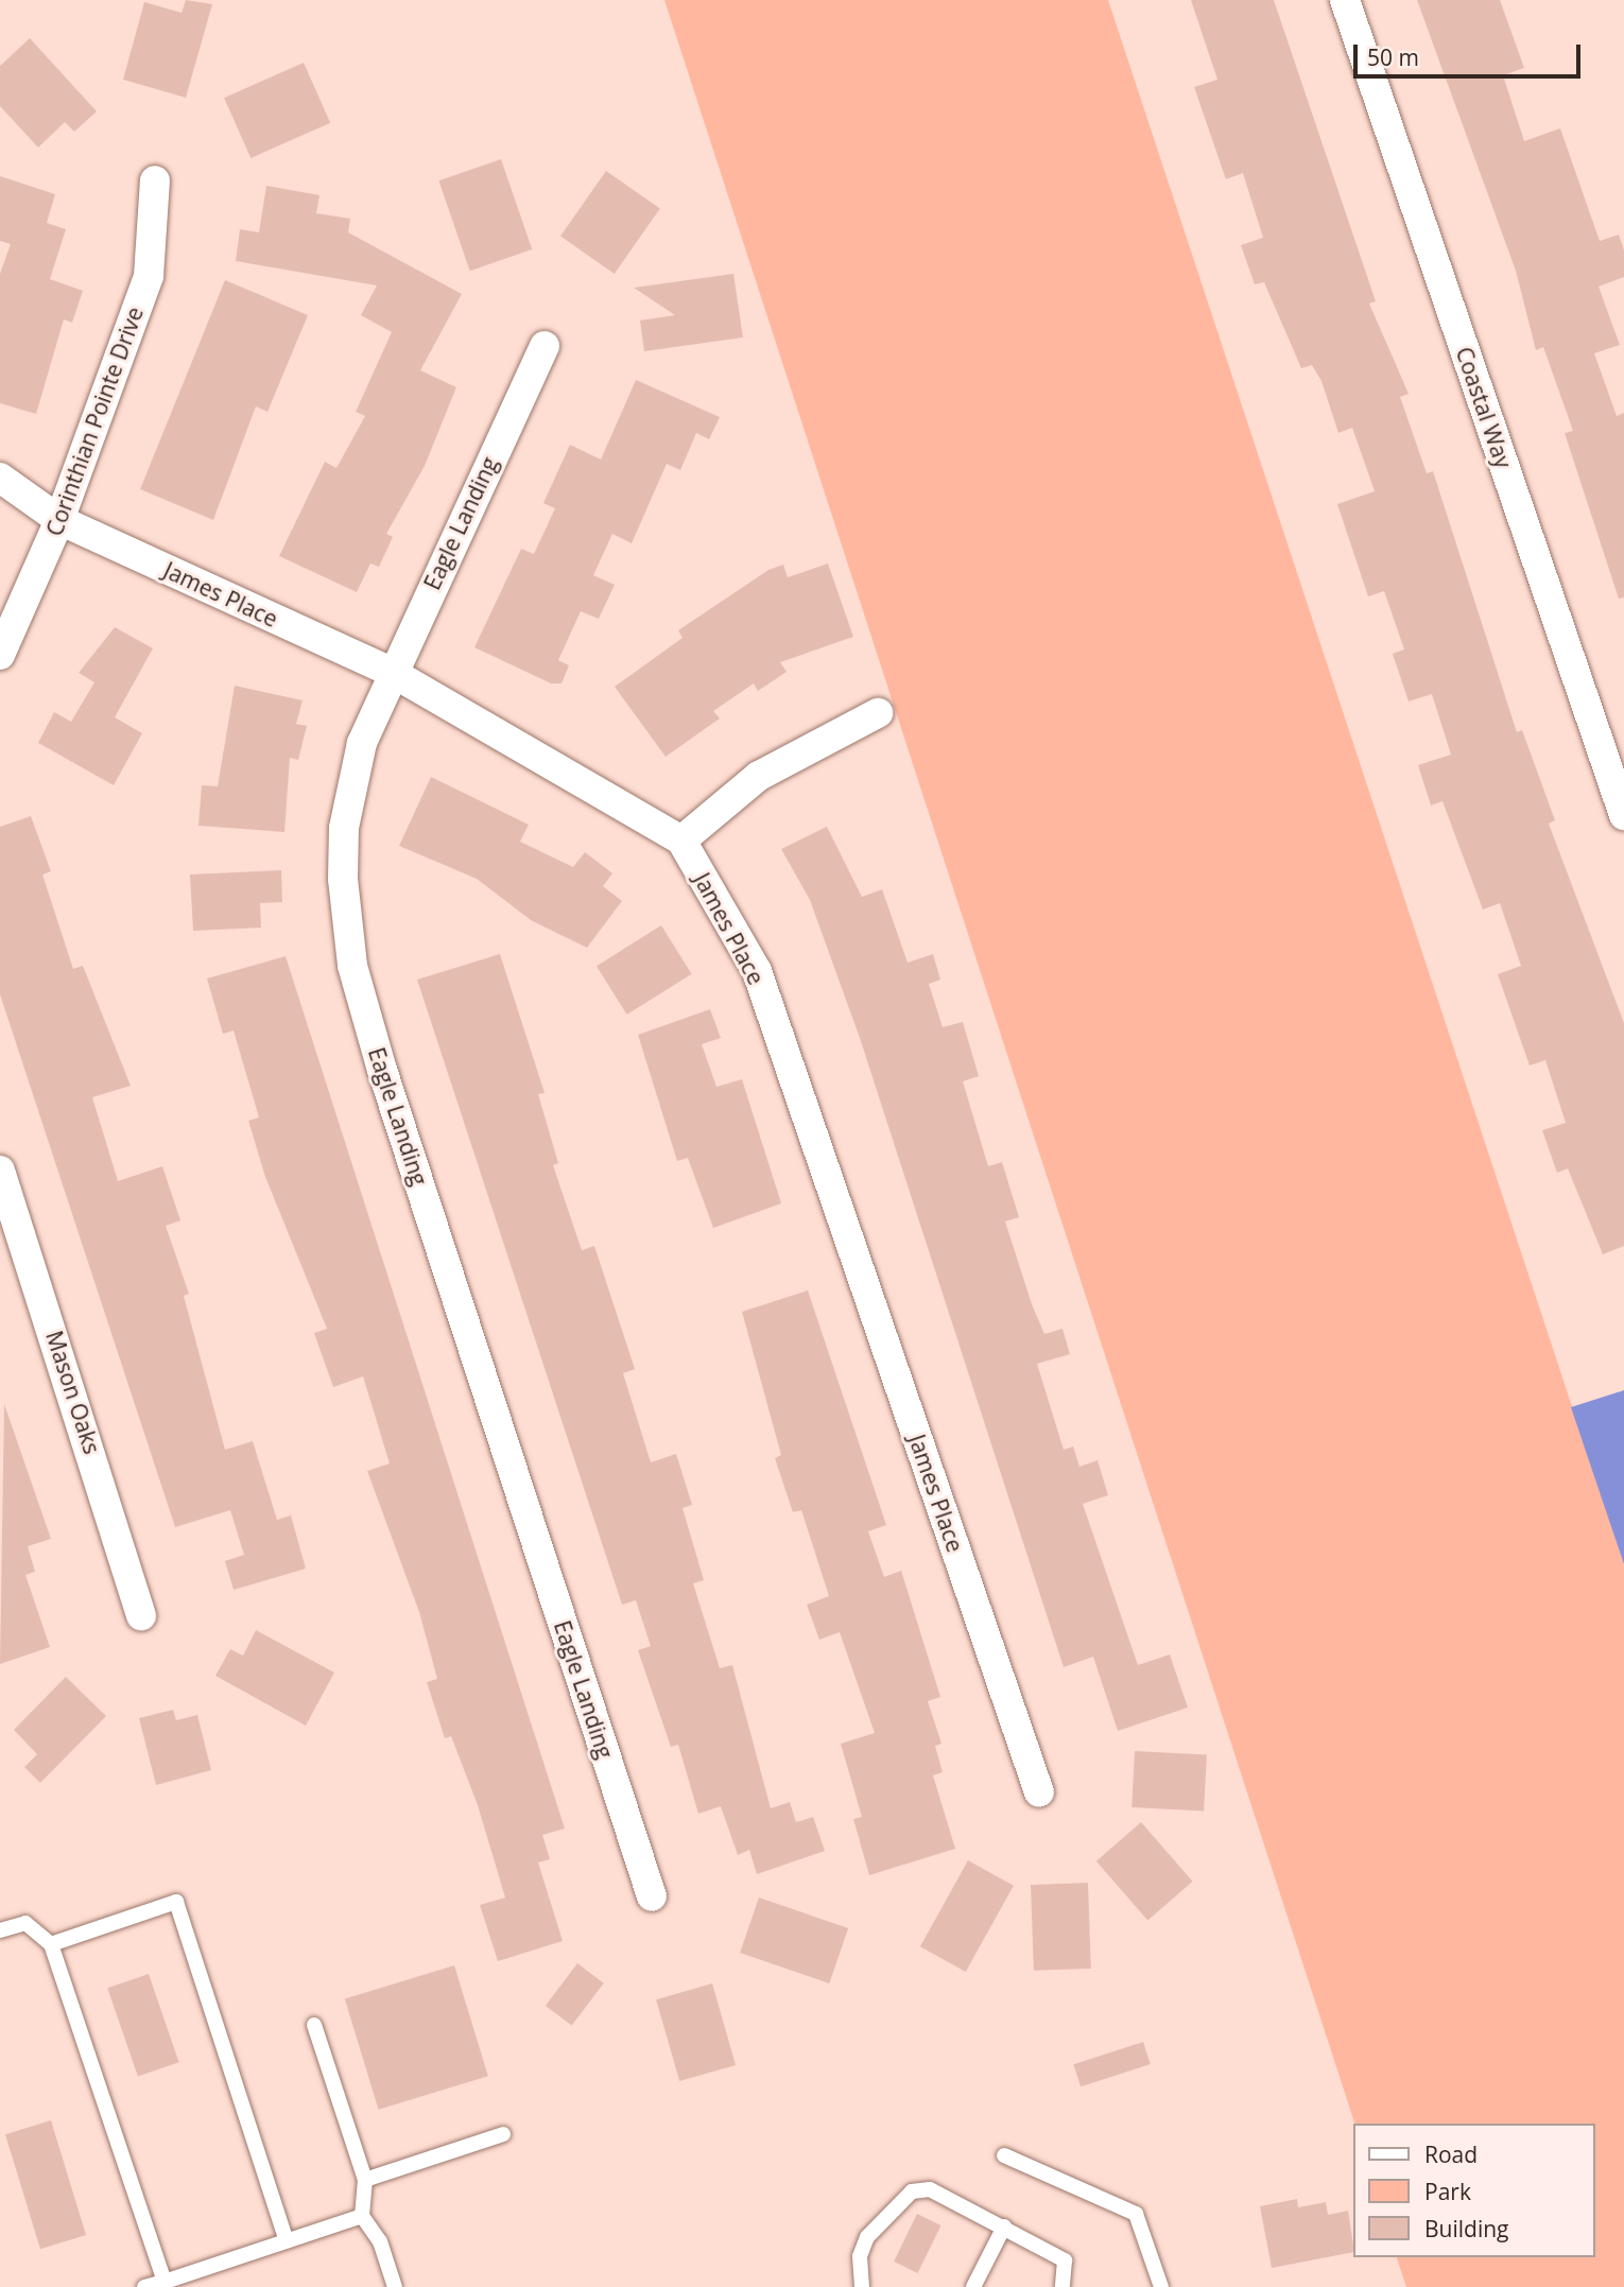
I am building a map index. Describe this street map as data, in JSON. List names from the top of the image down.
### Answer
{
  "streets": {
    "street": [
      "Coastal Way",
      "Corinthian Pointe Drive",
      "Eagle Landing",
      "James Place",
      "Mason Oaks"
    ]
  },
  "crossings": [
    ["Corinthian Pointe Drive", "James Place"],
    ["Eagle Landing", "James Place"]
  ],
  "legend": ["Road", "Park", "Building"],
  "scale_bar": "50 m"
}
